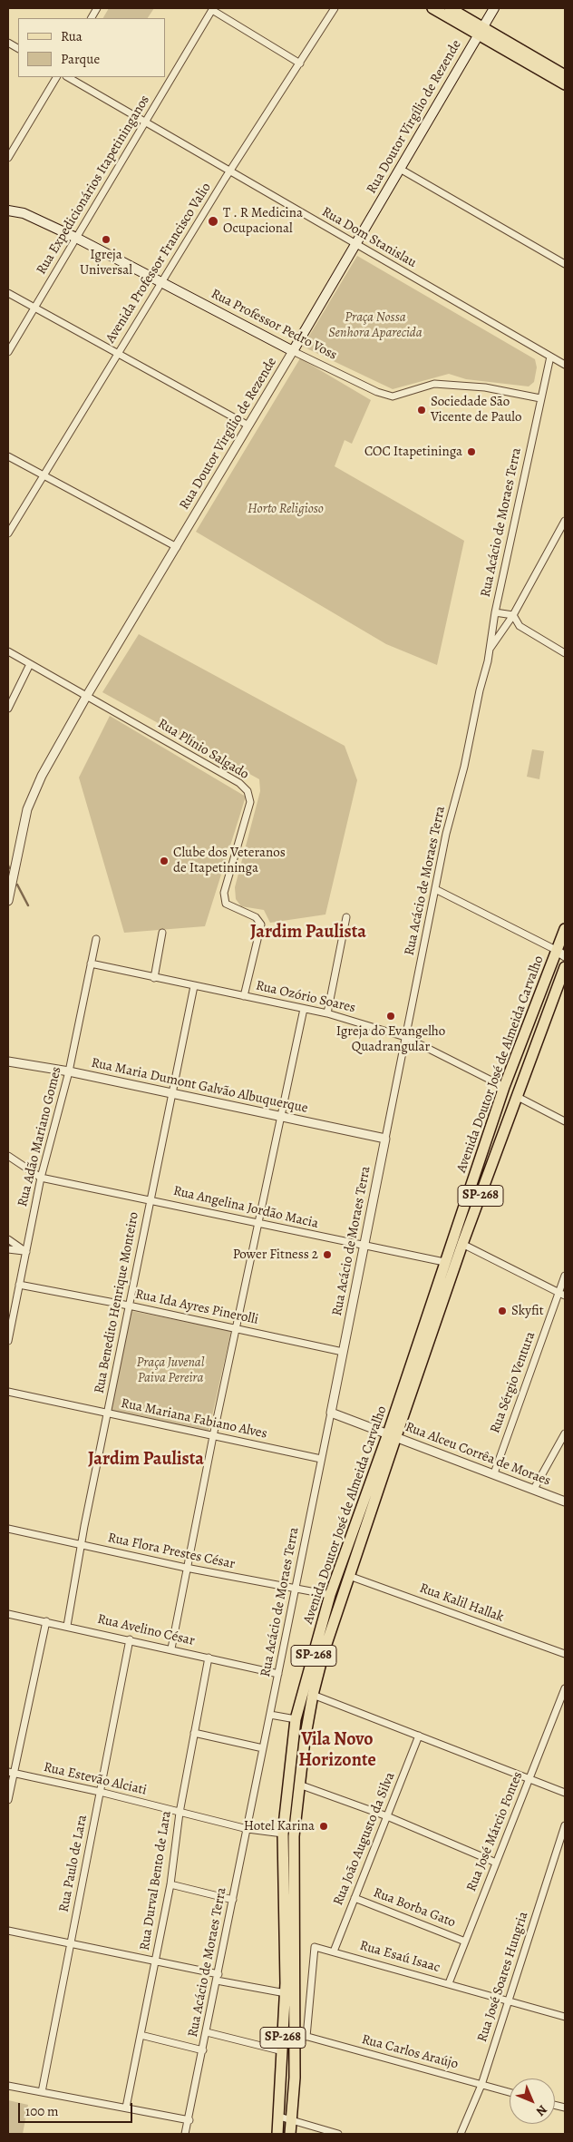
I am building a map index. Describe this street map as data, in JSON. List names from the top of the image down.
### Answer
{
  "streets": {
    "main road": [
      "Rua Doutor Virgílio de Rezende",
      "Rua Professor Pedro Voss",
      "Avenida Doutor José de Almeida Carvalho",
      "SP-268"
    ],
    "street": [
      "Rua Expedicionários Itapetininganos",
      "Rua Dom Stanislau",
      "Avenida Professor Francisco Valio",
      "Rua Acácio de Moraes Terra",
      "Rua Plínio Salgado",
      "Rua Ozório Soares",
      "Rua Maria Dumont Galvão Albuquerque",
      "Rua Adão Mariano Gomes",
      "Rua Angelina Jordão Macia",
      "Rua Benedito Henrique Monteiro",
      "Rua Ida Ayres Pinerolli",
      "Rua Sérgio Ventura",
      "Rua Mariana Fabiano Alves",
      "Rua Alceu Corrêa de Moraes",
      "Rua Flora Prestes César",
      "Rua Kalil Hallak",
      "Rua Avelino César",
      "Rua Estevão Alciati",
      "Rua José Márcio Fontes",
      "Rua João Augusto da Silva",
      "Rua Paulo de Lara",
      "Rua Durval Bento de Lara",
      "Rua Borba Gato",
      "Rua Esaú Isaac",
      "Rua José Soares Hungria",
      "Rua Carlos Araújo"
    ]
  },
  "crossings": [
    ["Rua Doutor Virgílio de Rezende", "Rua Dom Stanislau"],
    ["Rua Doutor Virgílio de Rezende", "Rua Professor Pedro Voss"],
    ["Rua Doutor Virgílio de Rezende", "Rua Plínio Salgado"],
    ["Rua Expedicionários Itapetininganos", "Rua Dom Stanislau"],
    ["Rua Expedicionários Itapetininganos", "Rua Professor Pedro Voss"],
    ["Rua Dom Stanislau", "Avenida Professor Francisco Valio"],
    ["Rua Dom Stanislau", "Rua Acácio de Moraes Terra"],
    ["Avenida Professor Francisco Valio", "Rua Professor Pedro Voss"],
    ["Rua Professor Pedro Voss", "Rua Acácio de Moraes Terra"],
    ["Rua Acácio de Moraes Terra", "Rua Ozório Soares"],
    ["Rua Acácio de Moraes Terra", "Rua Maria Dumont Galvão Albuquerque"],
    ["Rua Acácio de Moraes Terra", "Rua Angelina Jordão Macia"],
    ["Rua Acácio de Moraes Terra", "Rua Ida Ayres Pinerolli"],
    ["Rua Acácio de Moraes Terra", "Rua Mariana Fabiano Alves"],
    ["Rua Acácio de Moraes Terra", "Rua Alceu Corrêa de Moraes"],
    ["Rua Acácio de Moraes Terra", "Rua Flora Prestes César"],
    ["Rua Acácio de Moraes Terra", "Rua Avelino César"],
    ["Rua Acácio de Moraes Terra", "Rua Estevão Alciati"],
    ["Rua Plínio Salgado", "Rua Ozório Soares"],
    ["Rua Ozório Soares", "Avenida Doutor José de Almeida Carvalho"],
    ["Rua Ozório Soares", "Rua Adão Mariano Gomes"],
    ["Rua Ozório Soares", "Rua Benedito Henrique Monteiro"],
    ["Avenida Doutor José de Almeida Carvalho", "Rua Angelina Jordão Macia"],
    ["Avenida Doutor José de Almeida Carvalho", "Rua Alceu Corrêa de Moraes"],
    ["Avenida Doutor José de Almeida Carvalho", "Rua Flora Prestes César"],
    ["Avenida Doutor José de Almeida Carvalho", "Rua Kalil Hallak"],
    ["Avenida Doutor José de Almeida Carvalho", "Rua Estevão Alciati"],
    ["Avenida Doutor José de Almeida Carvalho", "Rua Carlos Araújo"],
    ["Rua Maria Dumont Galvão Albuquerque", "Rua Adão Mariano Gomes"],
    ["Rua Maria Dumont Galvão Albuquerque", "Rua Benedito Henrique Monteiro"],
    ["Rua Adão Mariano Gomes", "Rua Angelina Jordão Macia"],
    ["Rua Adão Mariano Gomes", "Rua Ida Ayres Pinerolli"],
    ["Rua Angelina Jordão Macia", "Rua Benedito Henrique Monteiro"],
    ["Rua Benedito Henrique Monteiro", "Rua Ida Ayres Pinerolli"],
    ["Rua Benedito Henrique Monteiro", "Rua Mariana Fabiano Alves"],
    ["Rua Benedito Henrique Monteiro", "Rua Flora Prestes César"],
    ["Rua Benedito Henrique Monteiro", "Rua Avelino César"],
    ["Rua Sérgio Ventura", "Rua Alceu Corrêa de Moraes"],
    ["Rua Avelino César", "Rua Paulo de Lara"],
    ["Rua Avelino César", "Rua Durval Bento de Lara"],
    ["Rua Estevão Alciati", "Rua Paulo de Lara"],
    ["Rua Estevão Alciati", "Rua Durval Bento de Lara"],
    ["Rua José Márcio Fontes", "Rua Borba Gato"],
    ["Rua José Márcio Fontes", "Rua Esaú Isaac"],
    ["Rua João Augusto da Silva", "Rua Borba Gato"],
    ["Rua João Augusto da Silva", "Rua Esaú Isaac"],
    ["Rua Esaú Isaac", "Rua José Soares Hungria"],
    ["Rua Esaú Isaac", "Rua Carlos Araújo"],
    ["Rua José Soares Hungria", "Rua Carlos Araújo"]
  ],
  "districts": ["Jardim Paulista", "Jardim Paulista", "Vila Novo Horizonte"],
  "parks": ["Praça Nossa Senhora Aparecida", "Horto Religioso", "Praça Juvenal Paiva Pereira"],
  "places": [
    "T . R Medicina Ocupacional",
    "Igreja Universal",
    "Sociedade São Vicente de Paulo",
    "COC Itapetininga",
    "Clube dos Veteranos de Itapetininga",
    "Igreja do Evangelho Quadrangular",
    "Power Fitness 2",
    "Skyfit",
    "Hotel Karina"
  ],
  "legend": ["Rua", "Parque"],
  "scale_bar": "100 m",
  "north": "bottom right"
}
